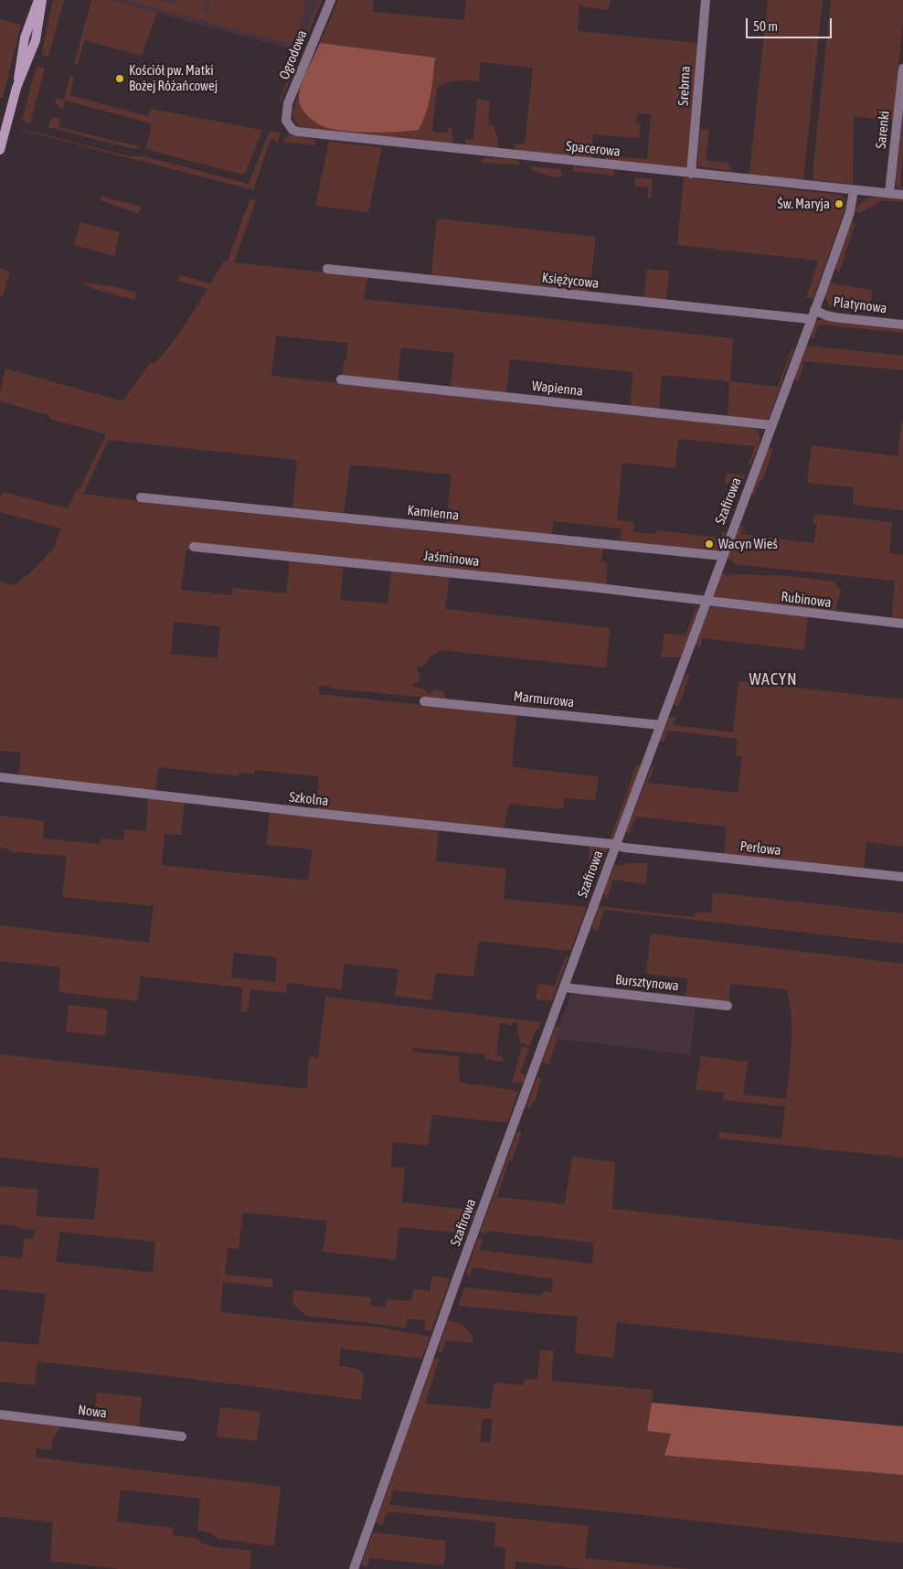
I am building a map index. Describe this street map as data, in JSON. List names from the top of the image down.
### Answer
{
  "streets": {
    "street": [
      "Ogrodowa",
      "Srebrna",
      "Sarenki",
      "Spacerowa",
      "Księżycowa",
      "Platynowa",
      "Wapienna",
      "Szafirowa",
      "Kamienna",
      "Jaśminowa",
      "Rubinowa",
      "Marmurowa",
      "Szkolna",
      "Perłowa",
      "Bursztynowa",
      "Nowa"
    ]
  },
  "crossings": [
    ["Ogrodowa", "Spacerowa"],
    ["Srebrna", "Spacerowa"],
    ["Sarenki", "Spacerowa"],
    ["Spacerowa", "Szafirowa"],
    ["Księżycowa", "Platynowa"],
    ["Księżycowa", "Szafirowa"],
    ["Platynowa", "Szafirowa"],
    ["Wapienna", "Szafirowa"],
    ["Szafirowa", "Kamienna"],
    ["Szafirowa", "Jaśminowa"],
    ["Szafirowa", "Rubinowa"],
    ["Szafirowa", "Marmurowa"],
    ["Szafirowa", "Szkolna"],
    ["Szafirowa", "Perłowa"],
    ["Szafirowa", "Bursztynowa"],
    ["Jaśminowa", "Rubinowa"],
    ["Szkolna", "Perłowa"]
  ],
  "districts": ["WACYN"],
  "places": ["Kościół pw. Matki Bożej Różańcowej", "Św. Maryja", "Wacyn Wieś"],
  "scale_bar": "50 m"
}
